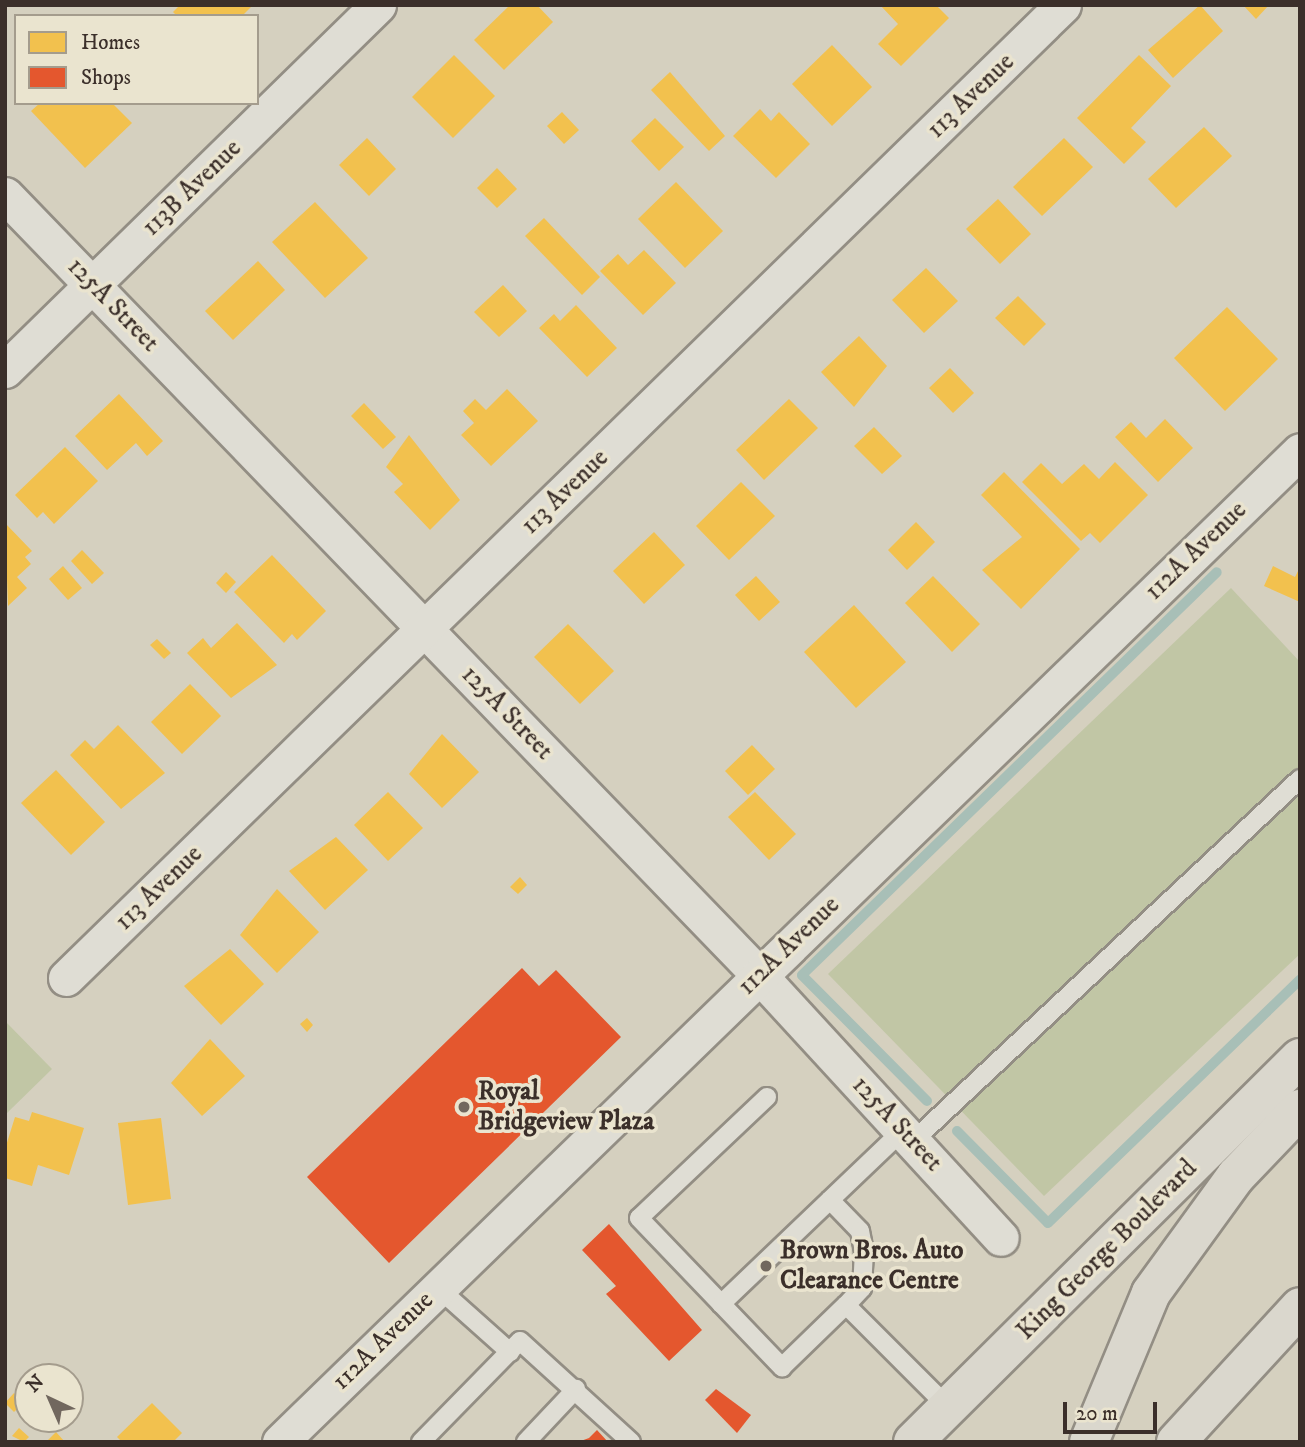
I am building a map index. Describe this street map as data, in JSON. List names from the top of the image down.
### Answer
{
  "streets": {
    "main road": ["King George Boulevard"],
    "street": [
      "113 Avenue",
      "113B Avenue",
      "125A Street",
      "112A Avenue"
    ]
  },
  "crossings": [
    ["113 Avenue", "125A Street"],
    ["113B Avenue", "125A Street"],
    ["125A Street", "112A Avenue"]
  ],
  "places": ["Royal Bridgeview Plaza", "Brown Bros. Auto Clearance Centre"],
  "legend": ["Homes", "Shops"],
  "scale_bar": "20 m",
  "north": "top left"
}
